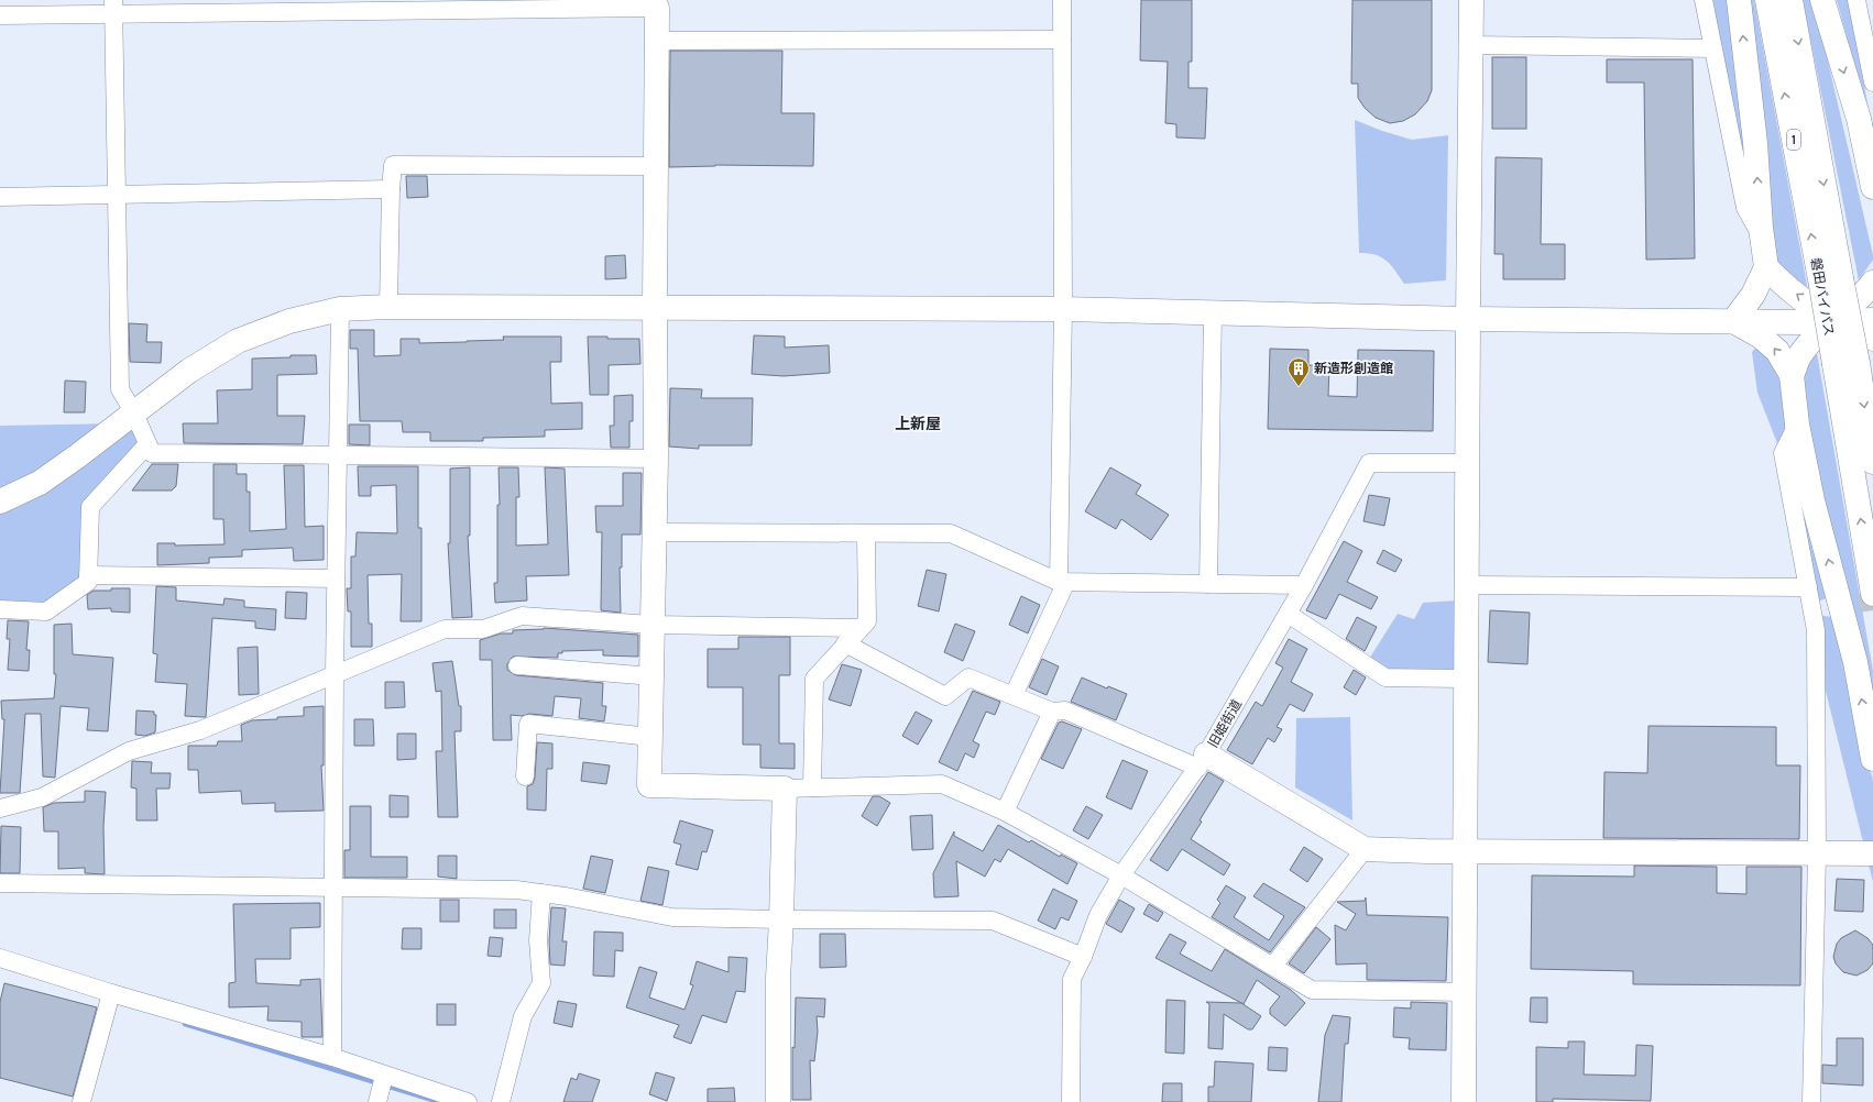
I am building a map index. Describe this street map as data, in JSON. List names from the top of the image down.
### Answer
{
  "streets": {
    "main road": ["1", "磐田バイパス"],
    "street": ["旧姫街道"]
  },
  "districts": ["上新屋"],
  "places": {
    "building": ["新造形創造館"]
  }
}
